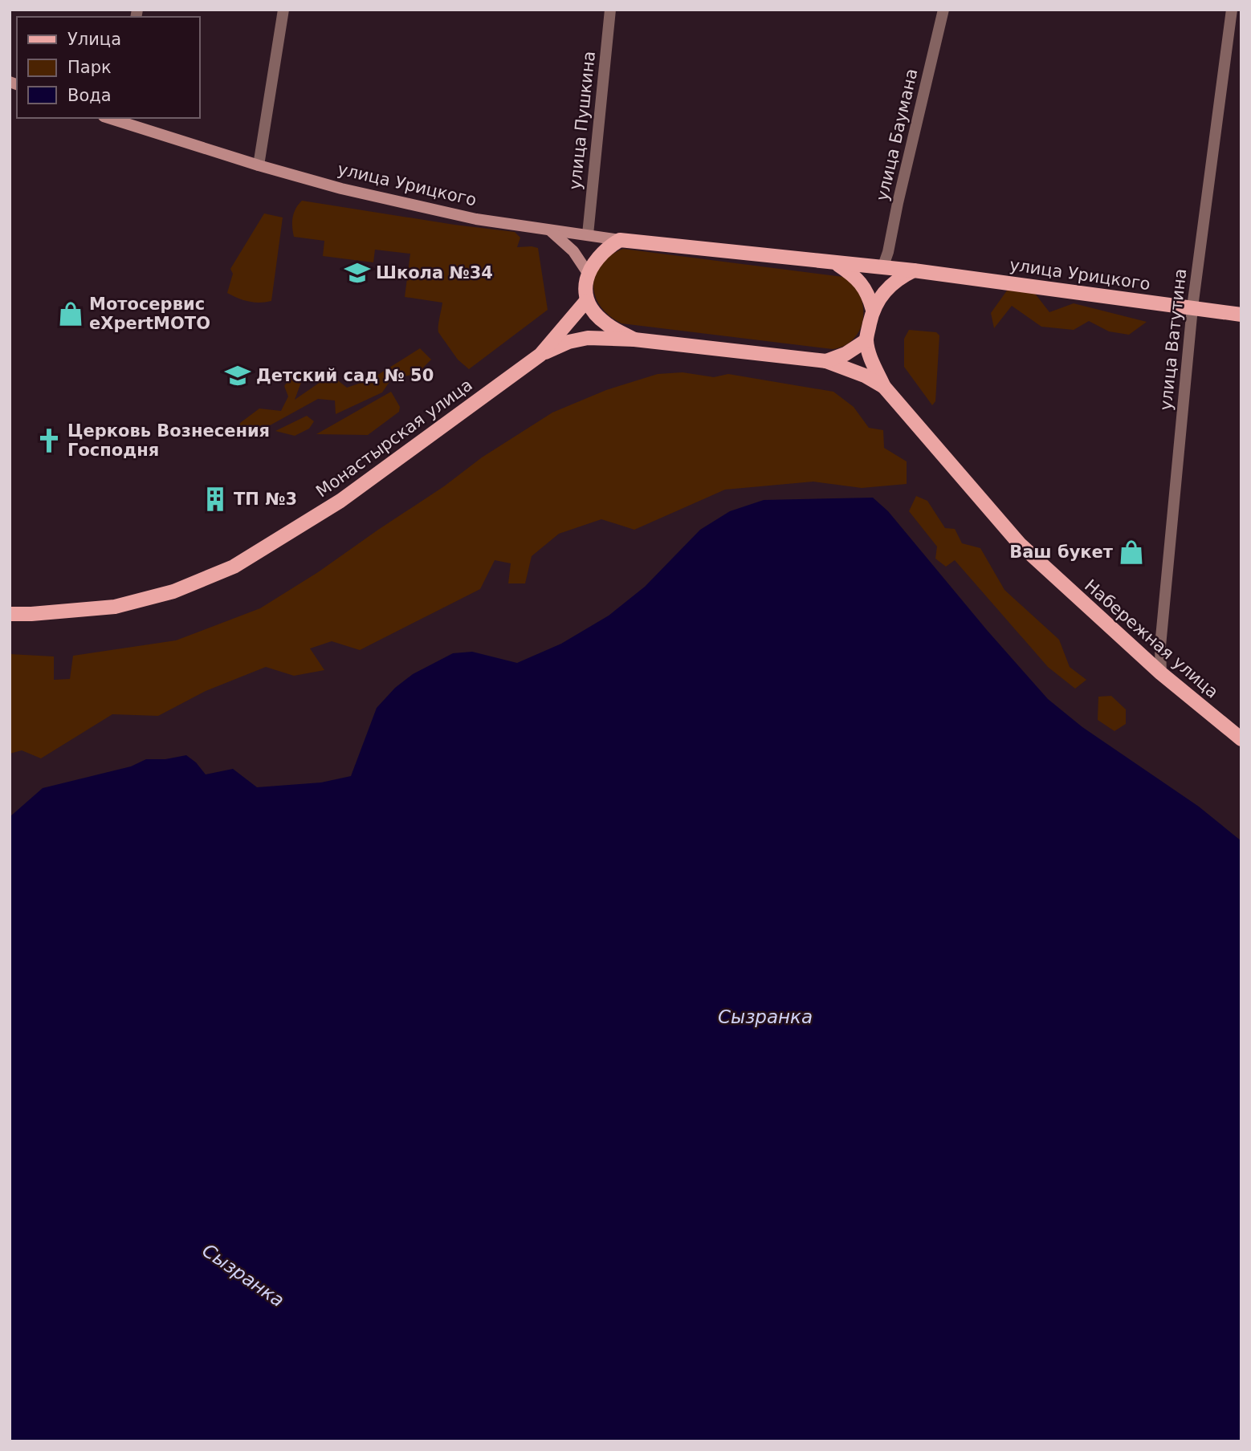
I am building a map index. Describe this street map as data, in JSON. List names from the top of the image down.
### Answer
{
  "streets": {
    "main road": ["улица Урицкого", "Монастырская улица", "Набережная улица"],
    "street": ["улица Пушкина", "улица Баумана", "улица Ватутина"]
  },
  "crossings": [
    ["улица Пушкина", "улица Урицкого"],
    ["улица Баумана", "улица Урицкого"],
    ["улица Урицкого", "улица Ватутина"],
    ["улица Ватутина", "Набережная улица"]
  ],
  "water": ["Сызранка"],
  "places": {
    "school or university": ["Школа №34", "Детский сад № 50"],
    "shop": ["Мотосервис eXpertMOTO", "Ваш букет"],
    "church": ["Церковь Вознесения Господня"],
    "building": ["ТП №3"]
  },
  "legend": ["Улица", "Парк", "Вода"]
}
